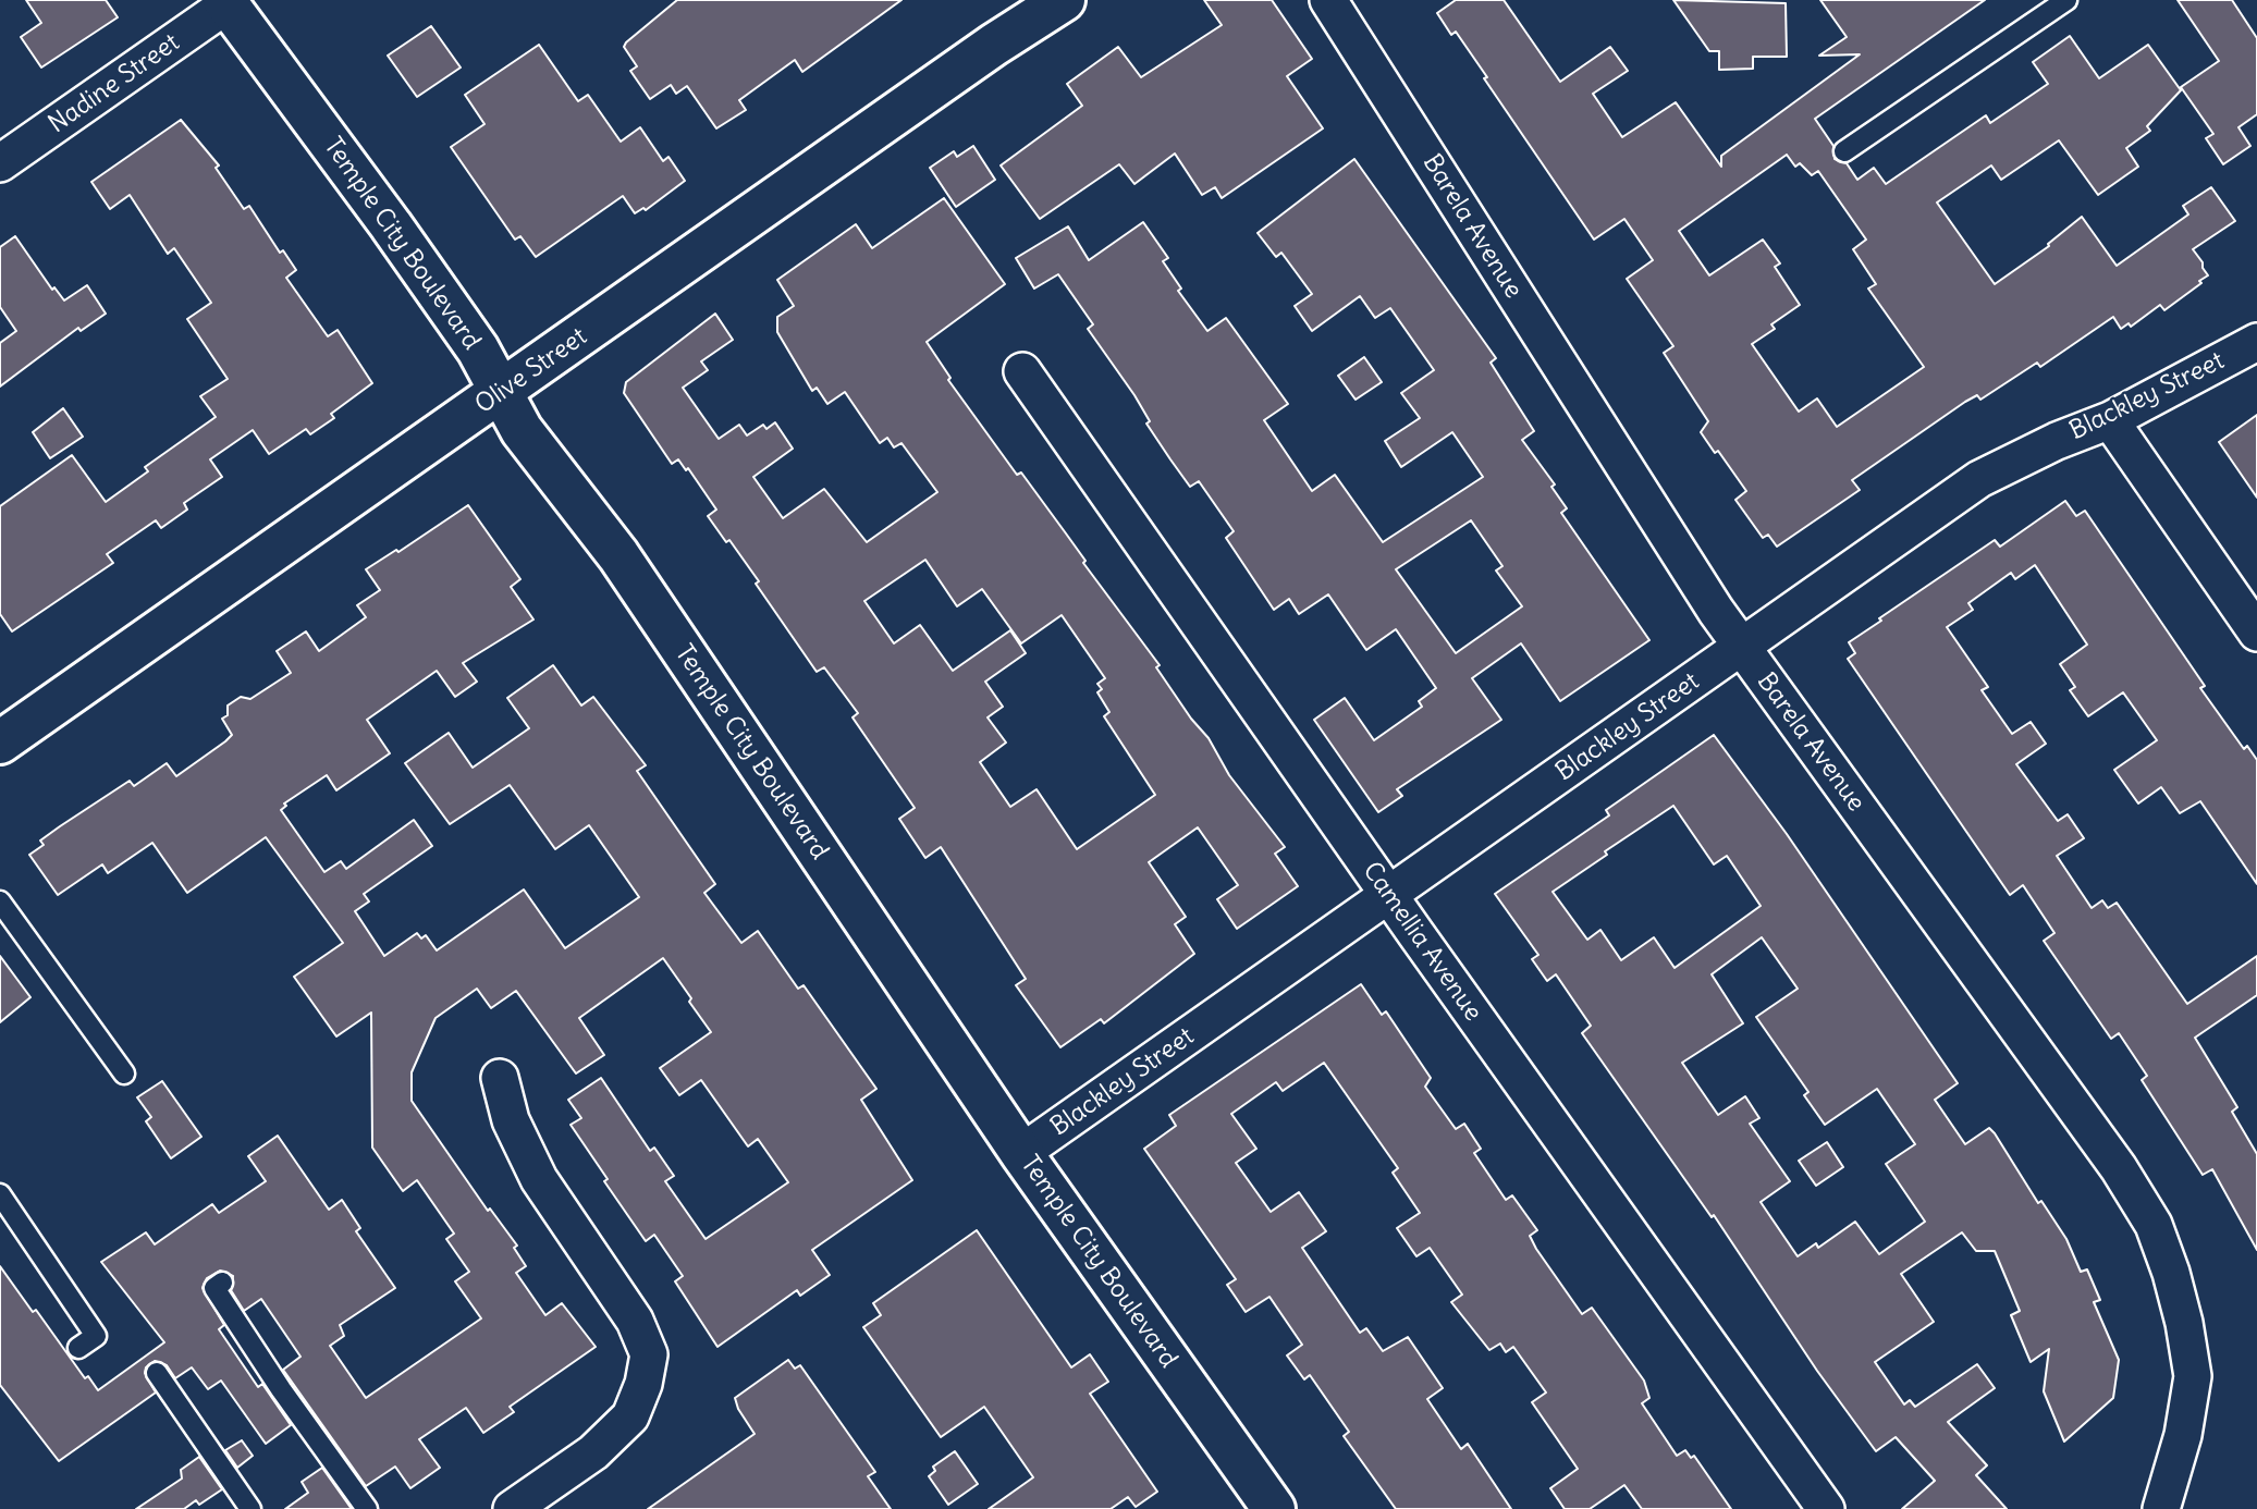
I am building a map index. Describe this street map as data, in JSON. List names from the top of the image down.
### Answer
{
  "streets": {
    "main road": ["Temple City Boulevard", "Olive Street"],
    "street": [
      "Nadine Street",
      "Barela Avenue",
      "Blackley Street",
      "Camellia Avenue"
    ]
  },
  "crossings": [
    ["Nadine Street", "Temple City Boulevard"],
    ["Barela Avenue", "Blackley Street"],
    ["Temple City Boulevard", "Olive Street"],
    ["Temple City Boulevard", "Blackley Street"],
    ["Blackley Street", "Camellia Avenue"]
  ]
}
